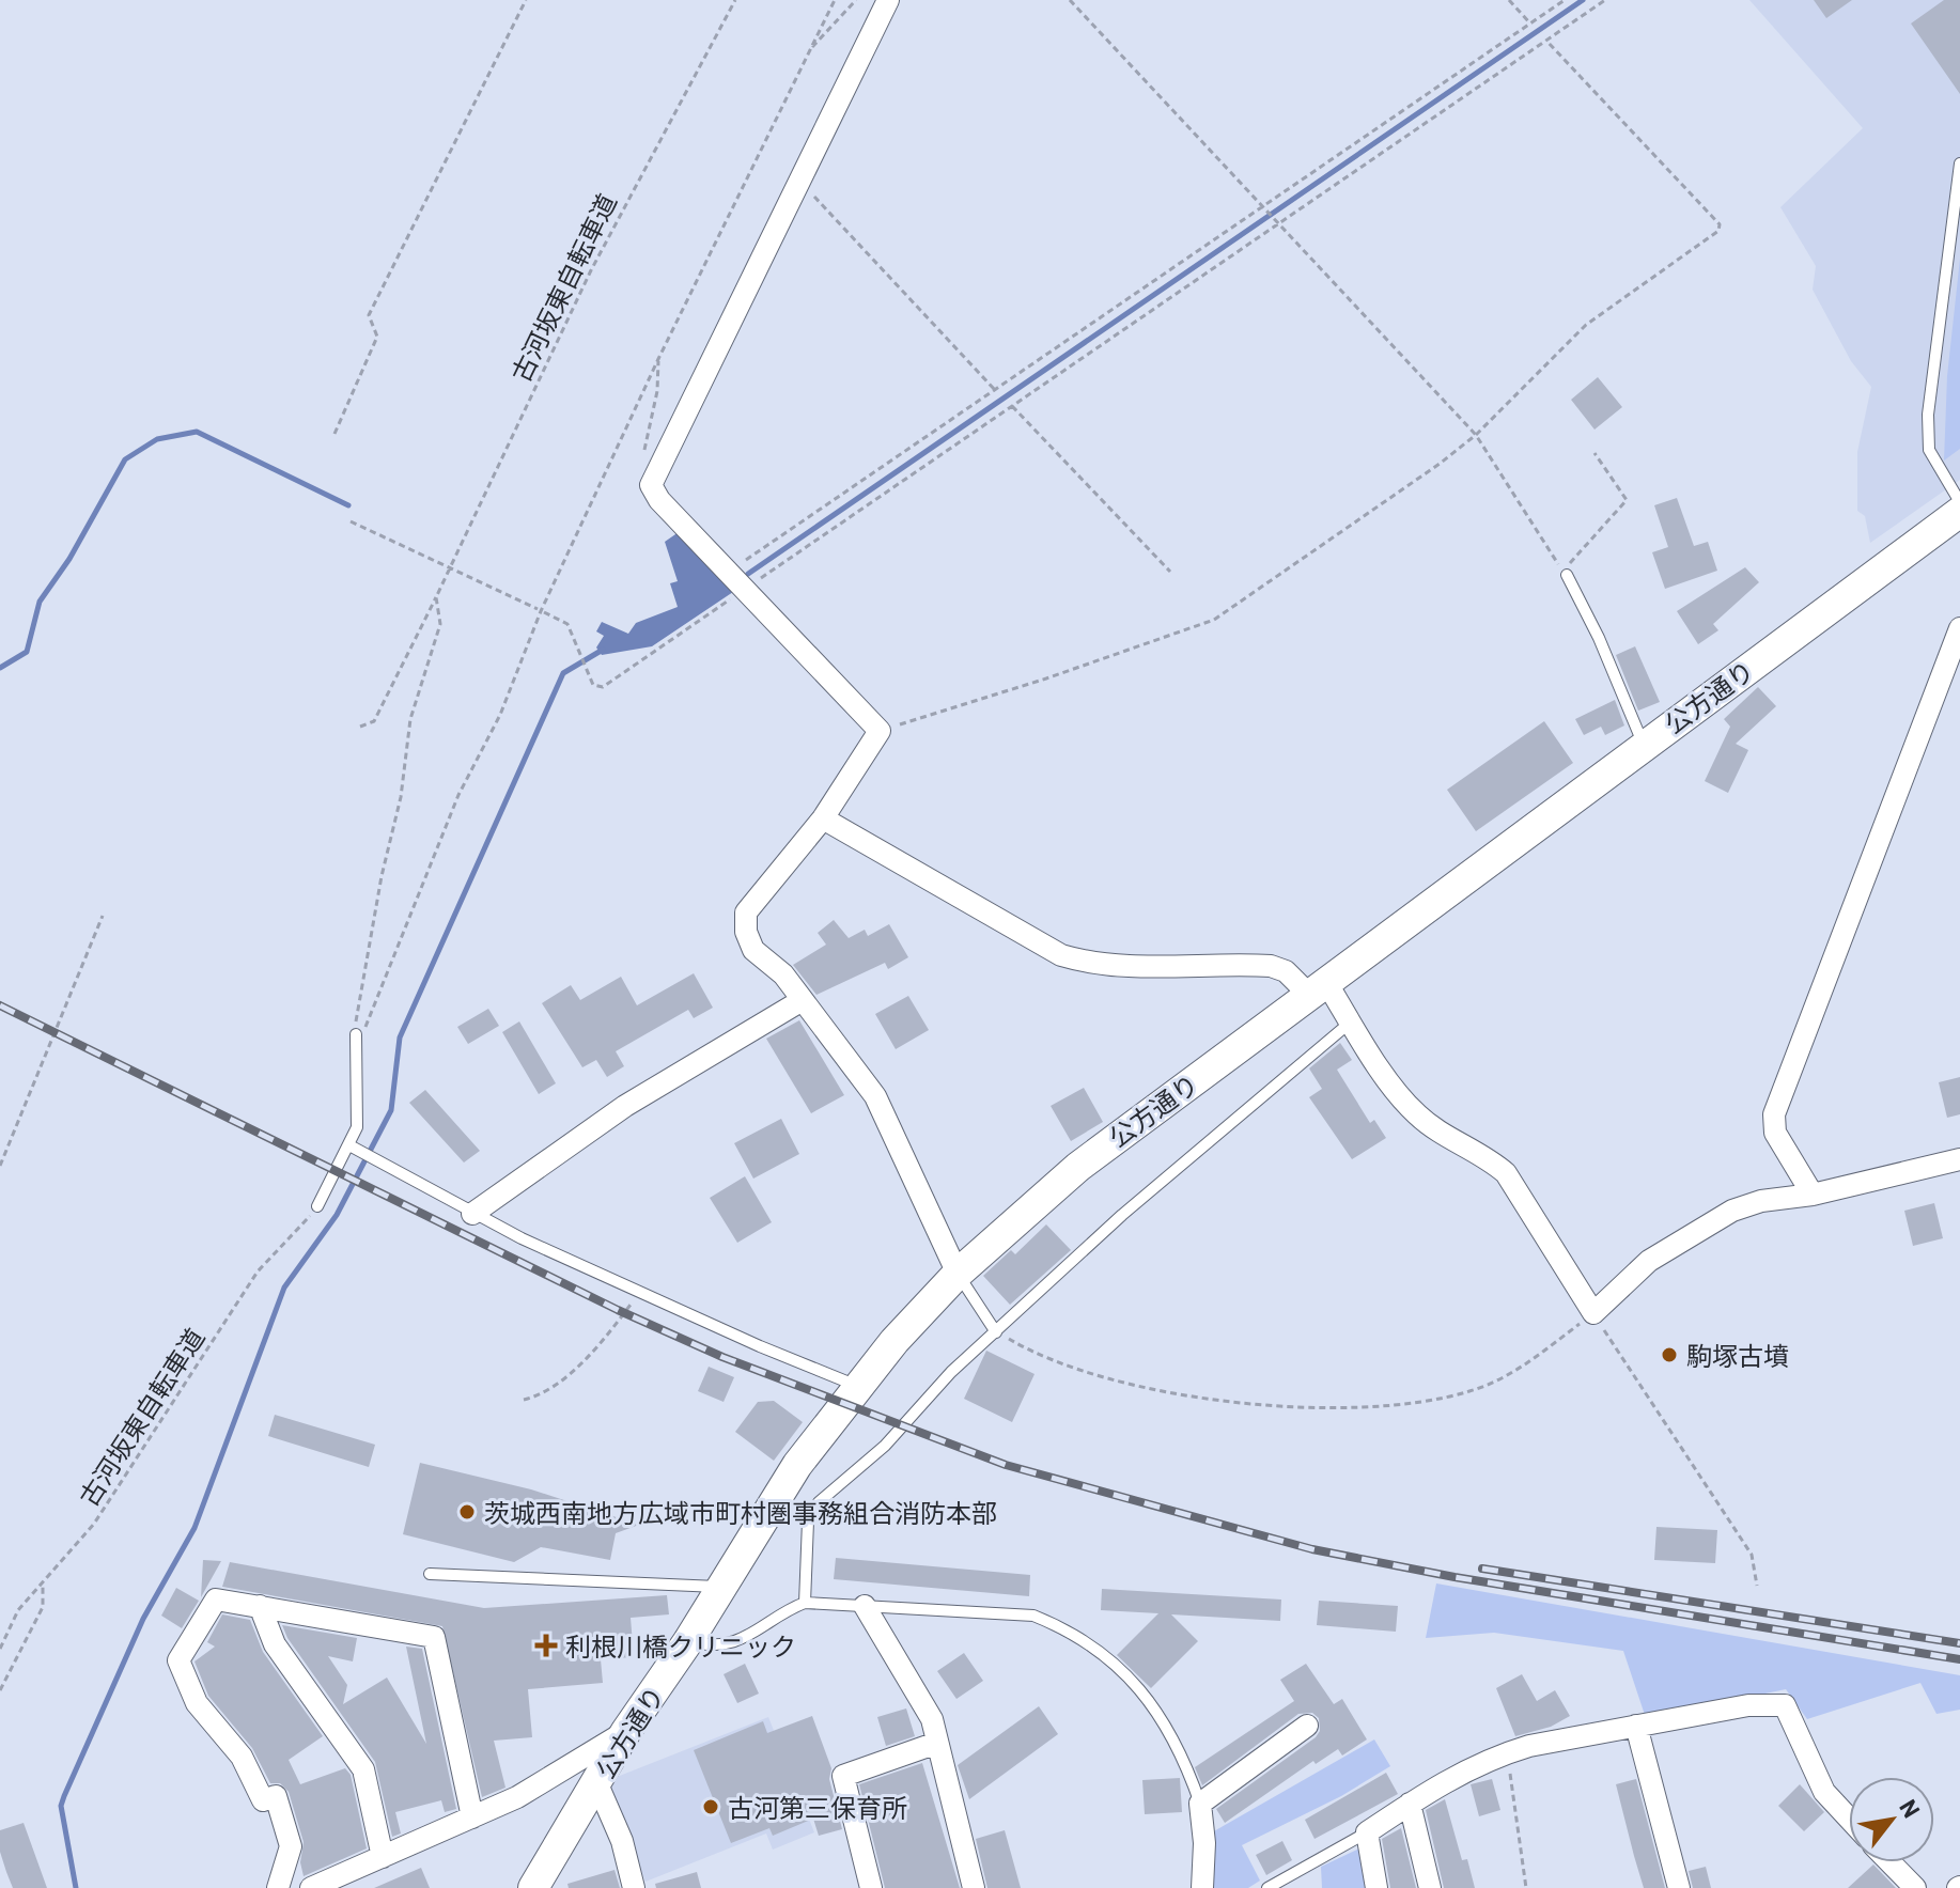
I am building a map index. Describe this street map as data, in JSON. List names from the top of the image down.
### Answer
{
  "streets": {
    "street": ["公方通り"],
    "path": ["古河坂東自転車道"]
  },
  "places": {
    "other": ["駒塚古墳", "茨城西南地方広域市町村圏事務組合消防本部", "古河第三保育所"],
    "health": ["利根川橋クリニック"]
  },
  "north": "top right"
}
